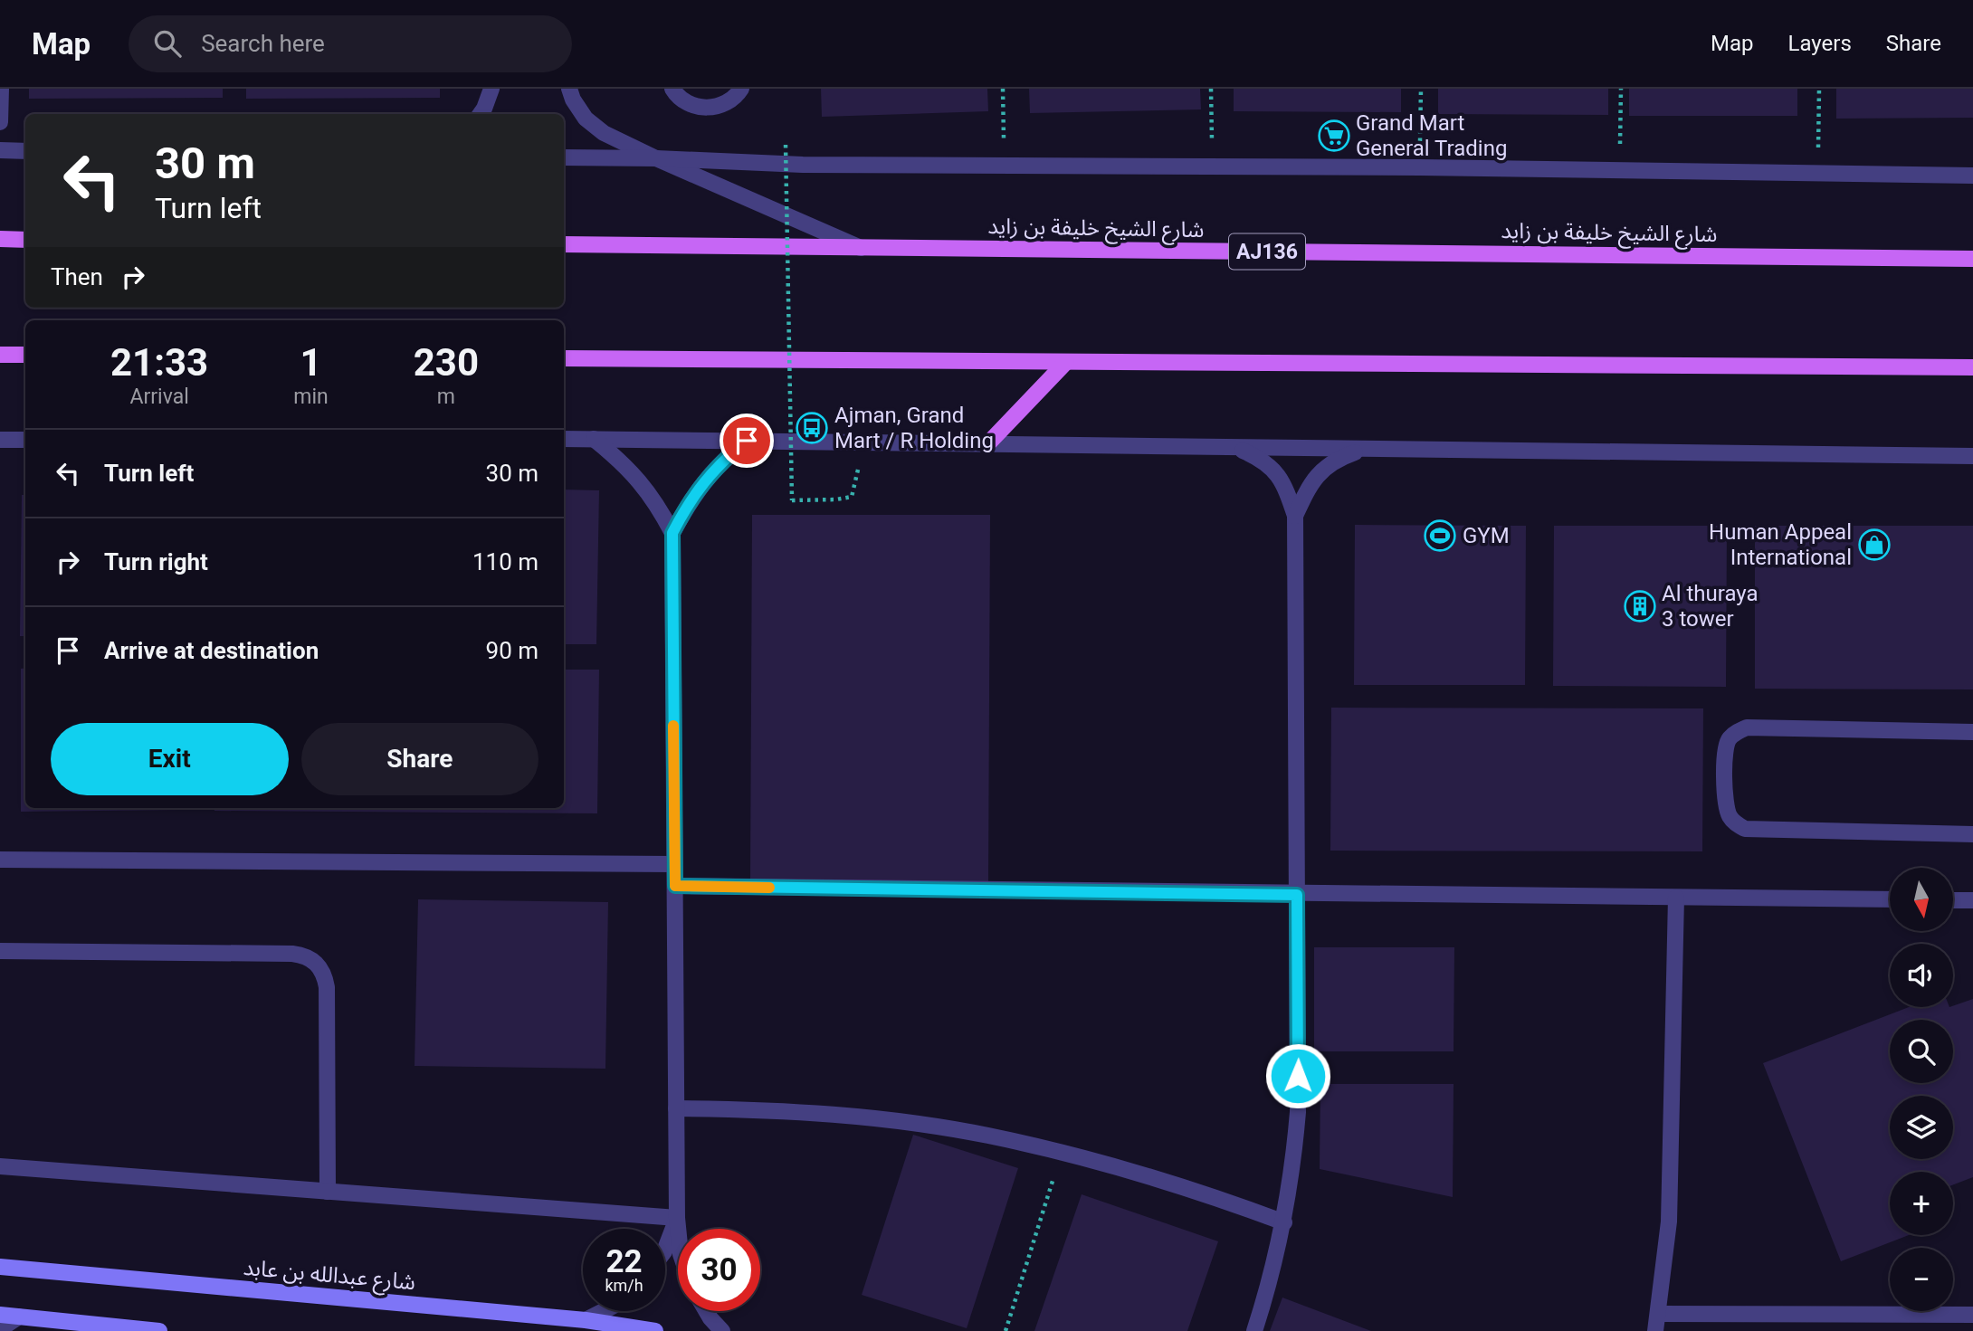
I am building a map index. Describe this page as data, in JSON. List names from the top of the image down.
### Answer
{
  "streets": {
    "main road": ["شارع الشيخ خليفة بن زايد", "AJ136", "شارع عبدالله بن عابد"]
  },
  "places": {
    "supermarket": ["Grand Mart General Trading"],
    "bus stop": ["Ajman, Grand Mart / R Holding"],
    "sports": ["GYM"],
    "shop": ["Human Appeal International"],
    "building": ["Al thuraya 3 tower"]
  },
  "north": "bottom",
  "page": {
    "header": "Map",
    "search": "Search here",
    "nav": ["Map", "Layers", "Share"],
    "turn": ["30 m", "Turn left"],
    "then": "Then",
    "eta": [
      "21:33",
      "Arrival",
      "1",
      "min",
      "230",
      "m"
    ],
    "list": [
      {
        "name": "Turn left",
        "value": "30 m"
      },
      {
        "name": "Turn right",
        "value": "110 m"
      },
      {
        "name": "Arrive at destination",
        "value": "90 m"
      }
    ],
    "buttons": ["Exit", "Share"],
    "map_buttons": ["+", "−"],
    "speed": "22 km/h",
    "limit": "30"
  }
}
